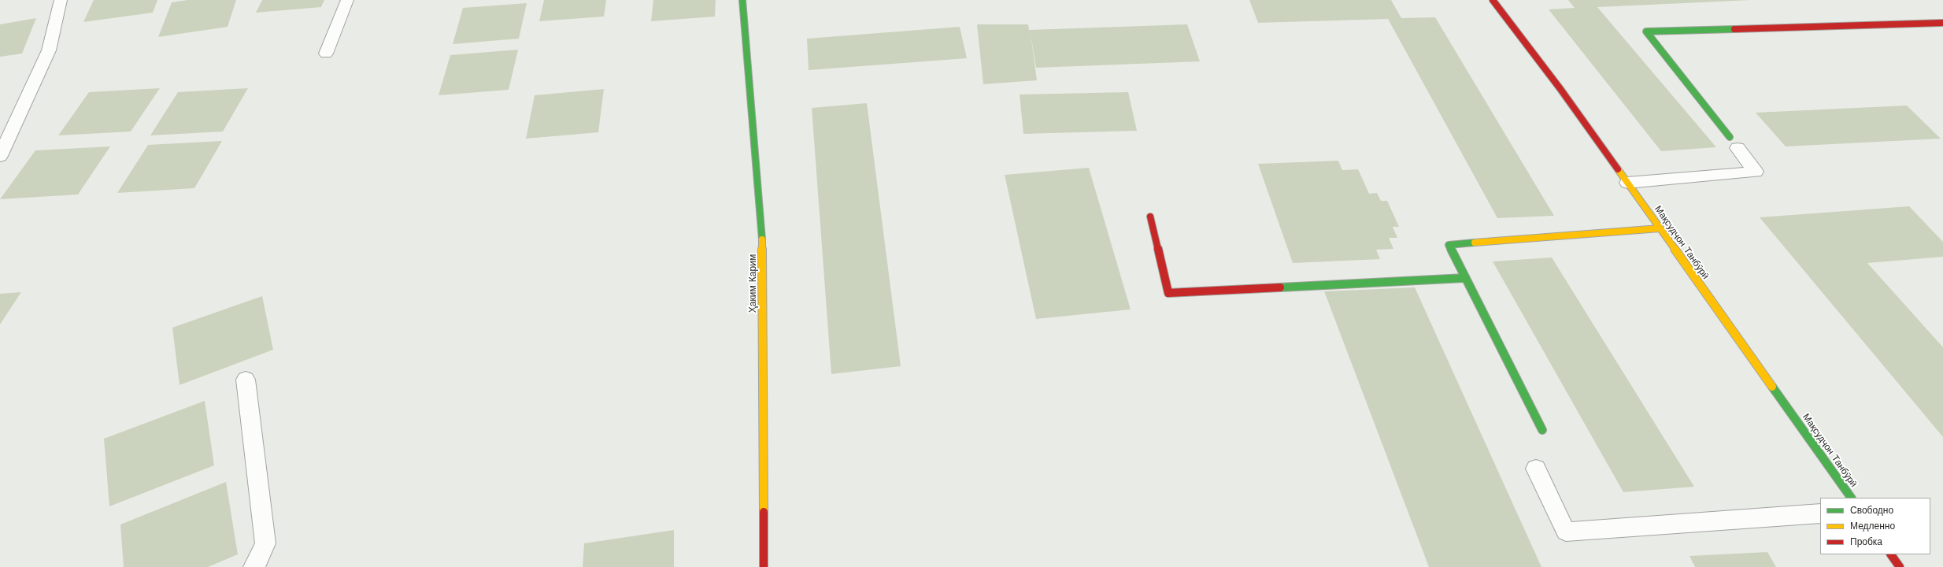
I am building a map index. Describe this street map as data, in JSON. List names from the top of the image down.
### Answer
{
  "streets": {
    "street": ["Мақсудҷон Танбӯрӣ", "Ҳаким Карим"]
  },
  "legend": ["Свободно", "Медленно", "Пробка"]
}
